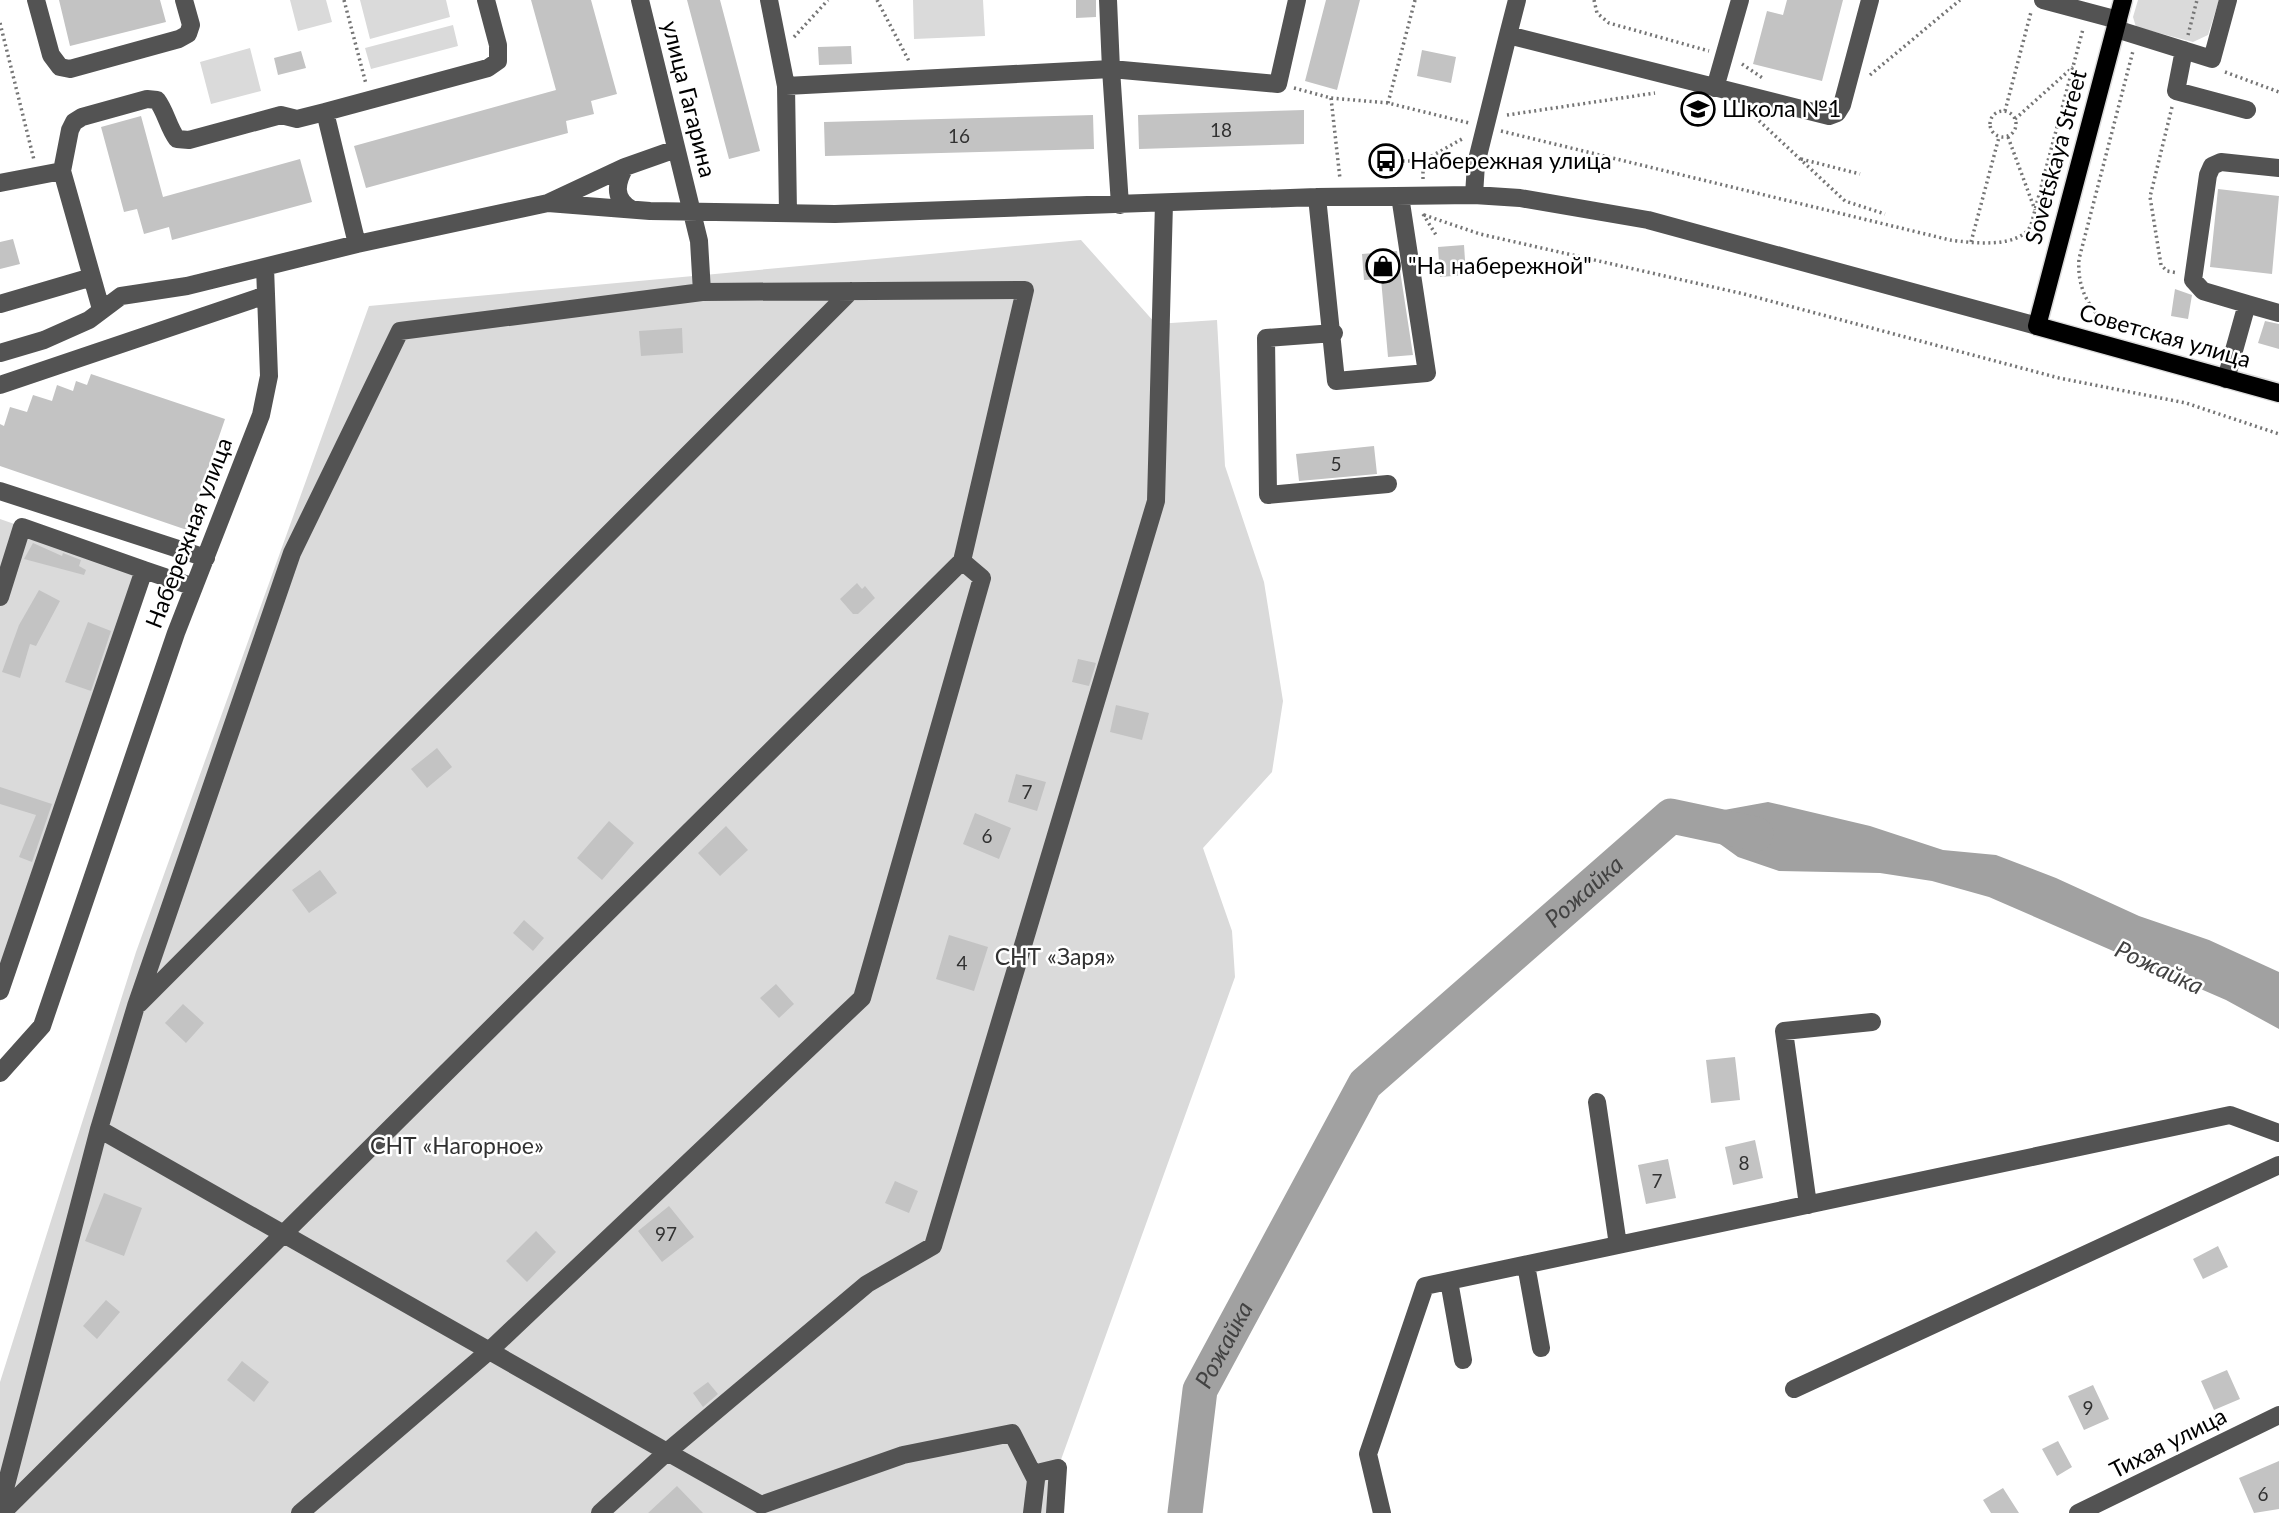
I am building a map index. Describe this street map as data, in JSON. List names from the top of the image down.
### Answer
{
  "streets": {
    "main road": ["Sovetskaya Street", "Советская улица"],
    "street": ["улица Гагарина", "Набережная улица", "Тихая улица"]
  },
  "crossings": [
    ["Sovetskaya Street", "Советская улица"]
  ],
  "water": ["Рожайка"],
  "parks": ["СНТ «Заря»", "СНТ «Нагорное»"],
  "places": {
    "school or university": ["Школа №1"],
    "bus stop": ["Набережная улица"],
    "shop": ["\"На набережной\""]
  },
  "house_numbers": [
    "18",
    "16",
    "5",
    "7",
    "6",
    "4",
    "8",
    "7",
    "97",
    "9",
    "6"
  ]
}
